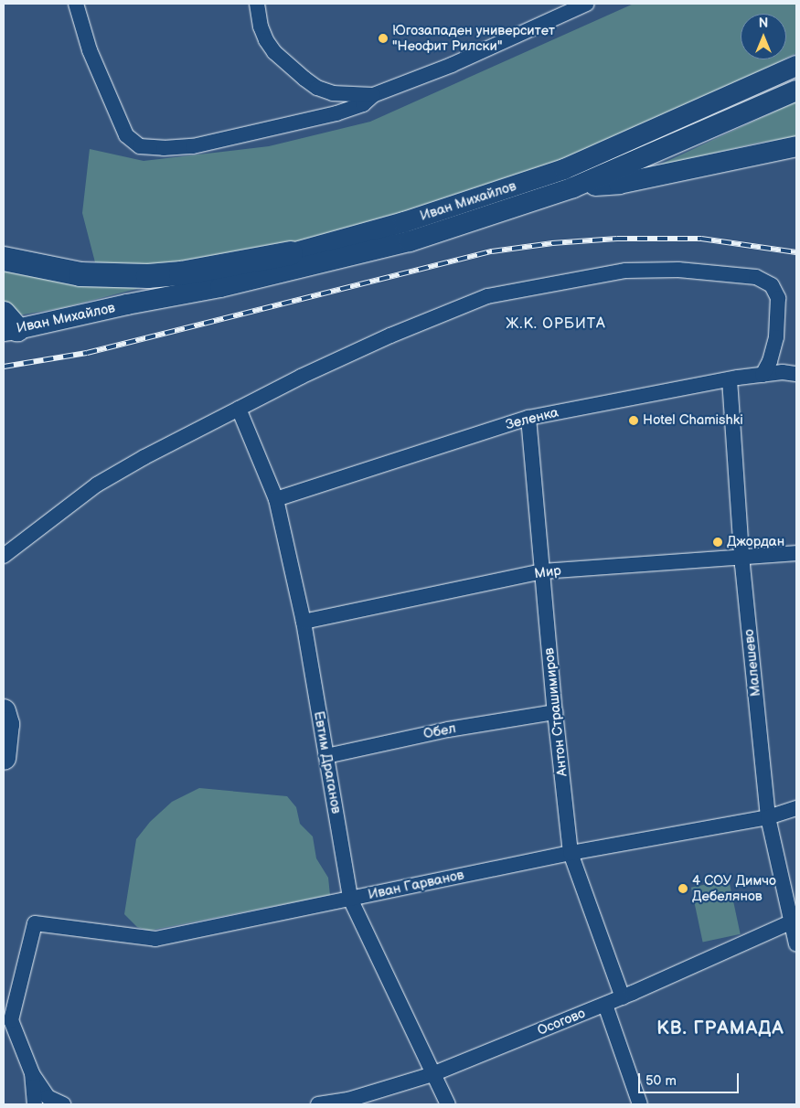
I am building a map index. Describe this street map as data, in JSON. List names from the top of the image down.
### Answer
{
  "streets": {
    "main road": ["Иван Михайлов"],
    "street": [
      "Зеленка",
      "Мир",
      "Малешево",
      "Антон Страшимиров",
      "Обел",
      "Евтим Драганов",
      "Иван Гарванов",
      "Осогово"
    ]
  },
  "crossings": [
    ["Зеленка", "Малешево"],
    ["Зеленка", "Антон Страшимиров"],
    ["Зеленка", "Евтим Драганов"],
    ["Мир", "Малешево"],
    ["Мир", "Антон Страшимиров"],
    ["Мир", "Евтим Драганов"],
    ["Малешево", "Иван Гарванов"],
    ["Малешево", "Осогово"],
    ["Антон Страшимиров", "Обел"],
    ["Антон Страшимиров", "Иван Гарванов"],
    ["Антон Страшимиров", "Осогово"],
    ["Обел", "Евтим Драганов"],
    ["Евтим Драганов", "Иван Гарванов"],
    ["Евтим Драганов", "Осогово"]
  ],
  "districts": ["Ж.К. ОРБИТА", "КВ. ГРАМАДА"],
  "places": [
    "Югозападен университет \"Неофит Рилски\"",
    "Hotel Chamishki",
    "Джордан",
    "4 СОУ Димчо Дебелянов"
  ],
  "scale_bar": "50 m",
  "north": "top"
}
